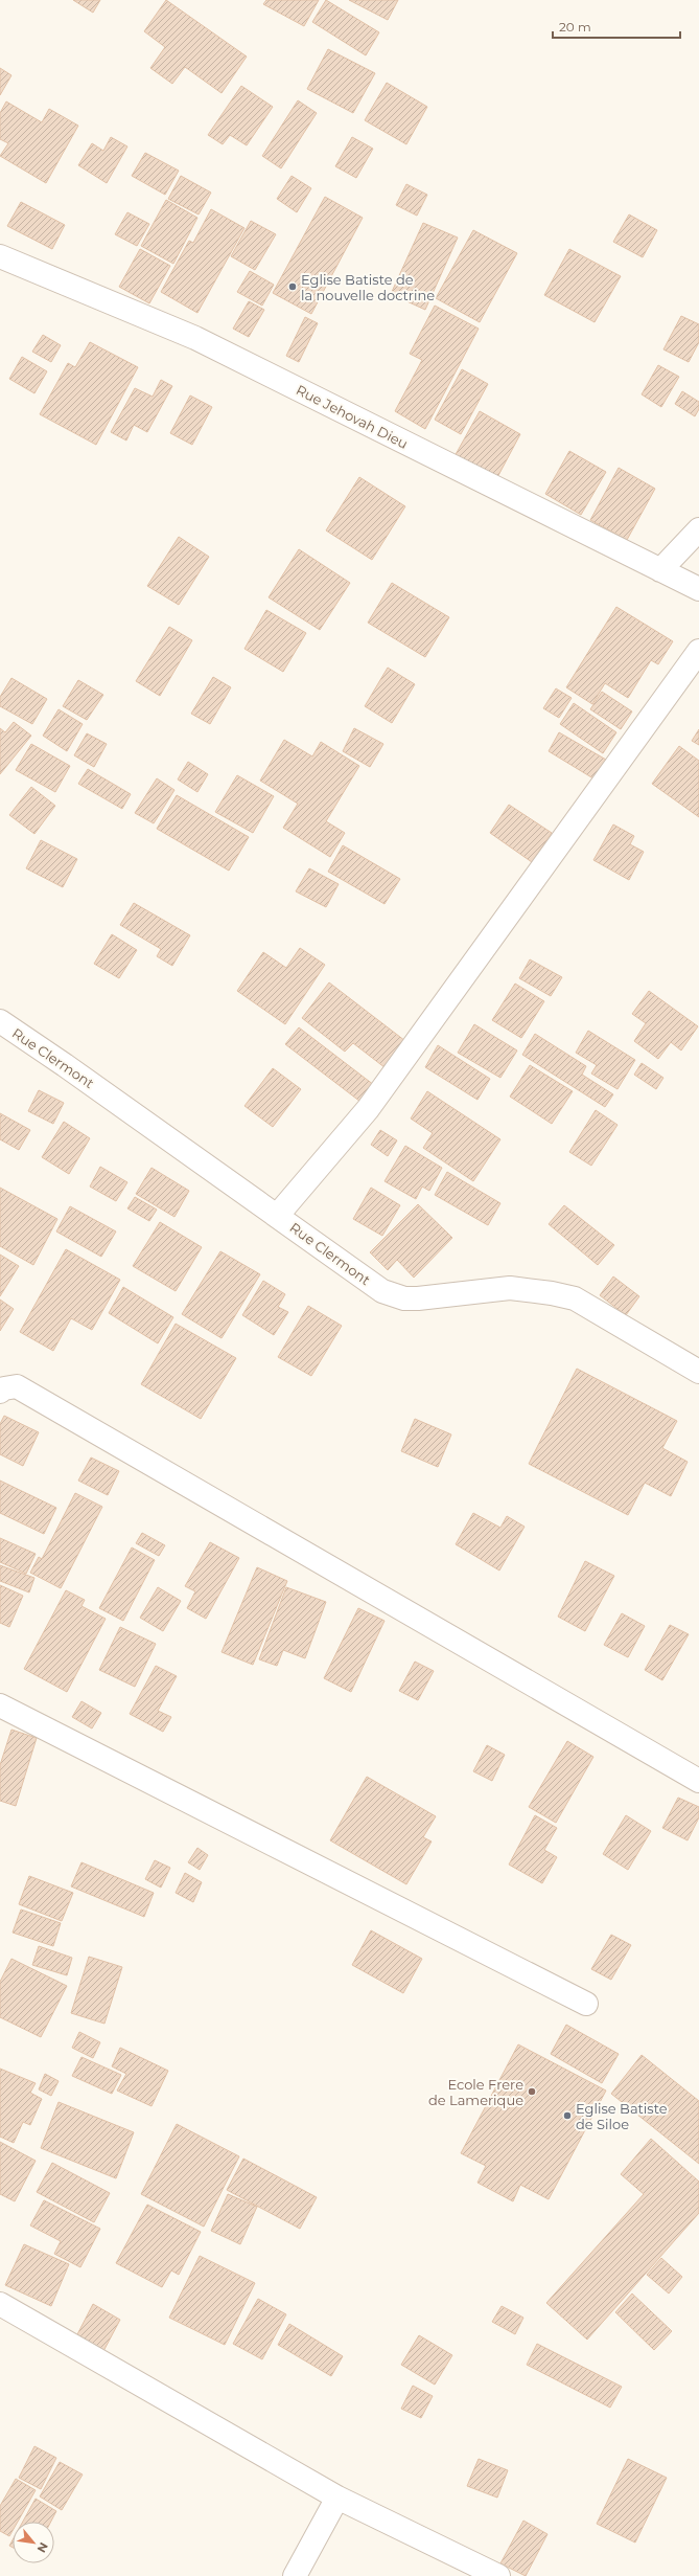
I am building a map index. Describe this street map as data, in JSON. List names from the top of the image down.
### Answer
{
  "streets": {
    "street": ["Rue Jehovah Dieu", "Rue Clermont"]
  },
  "places": ["Eglise Batiste de la nouvelle doctrine", "Ecole Frere de Lamerique", "Eglise Batiste de Siloe"],
  "scale_bar": "20 m",
  "north": "bottom right"
}
